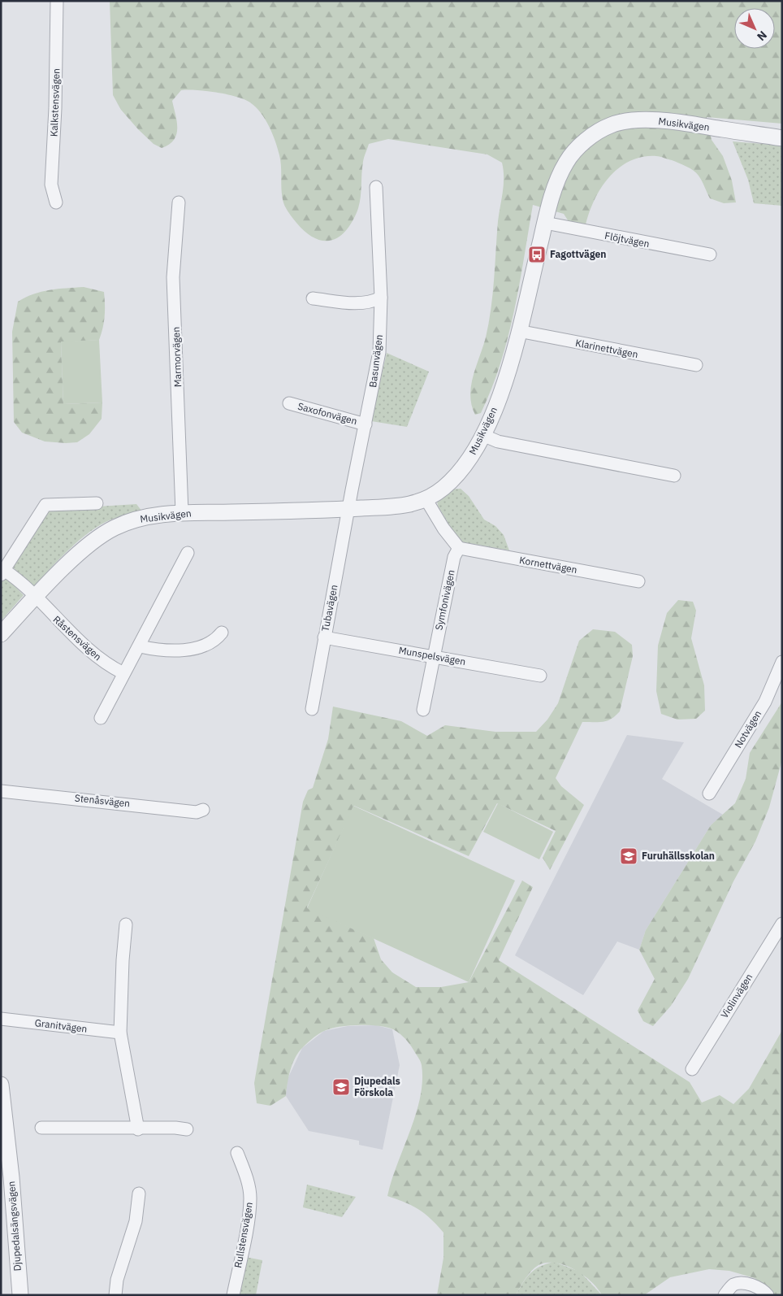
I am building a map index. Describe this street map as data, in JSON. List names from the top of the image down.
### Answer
{
  "streets": {
    "street": [
      "Kalkstensvägen",
      "Musikvägen",
      "Flöjtvägen",
      "Klarinettvägen",
      "Marmorvägen",
      "Basunvägen",
      "Saxofonvägen",
      "Kornettvägen",
      "Symfonivägen",
      "Tubavägen",
      "Råstensvägen",
      "Munspelsvägen",
      "Notvägen",
      "Stenåsvägen",
      "Violinvägen",
      "Granitvägen",
      "Djupedalsängsvägen",
      "Rullstensvägen"
    ]
  },
  "crossings": [
    ["Musikvägen", "Flöjtvägen"],
    ["Musikvägen", "Klarinettvägen"],
    ["Musikvägen", "Marmorvägen"],
    ["Musikvägen", "Basunvägen"],
    ["Musikvägen", "Tubavägen"],
    ["Musikvägen", "Råstensvägen"],
    ["Basunvägen", "Saxofonvägen"],
    ["Basunvägen", "Tubavägen"],
    ["Kornettvägen", "Symfonivägen"],
    ["Symfonivägen", "Munspelsvägen"],
    ["Tubavägen", "Munspelsvägen"]
  ],
  "places": {
    "bus stop": ["Fagottvägen"],
    "school or university": ["Furuhällsskolan", "Djupedals Förskola"]
  },
  "north": "bottom right"
}
